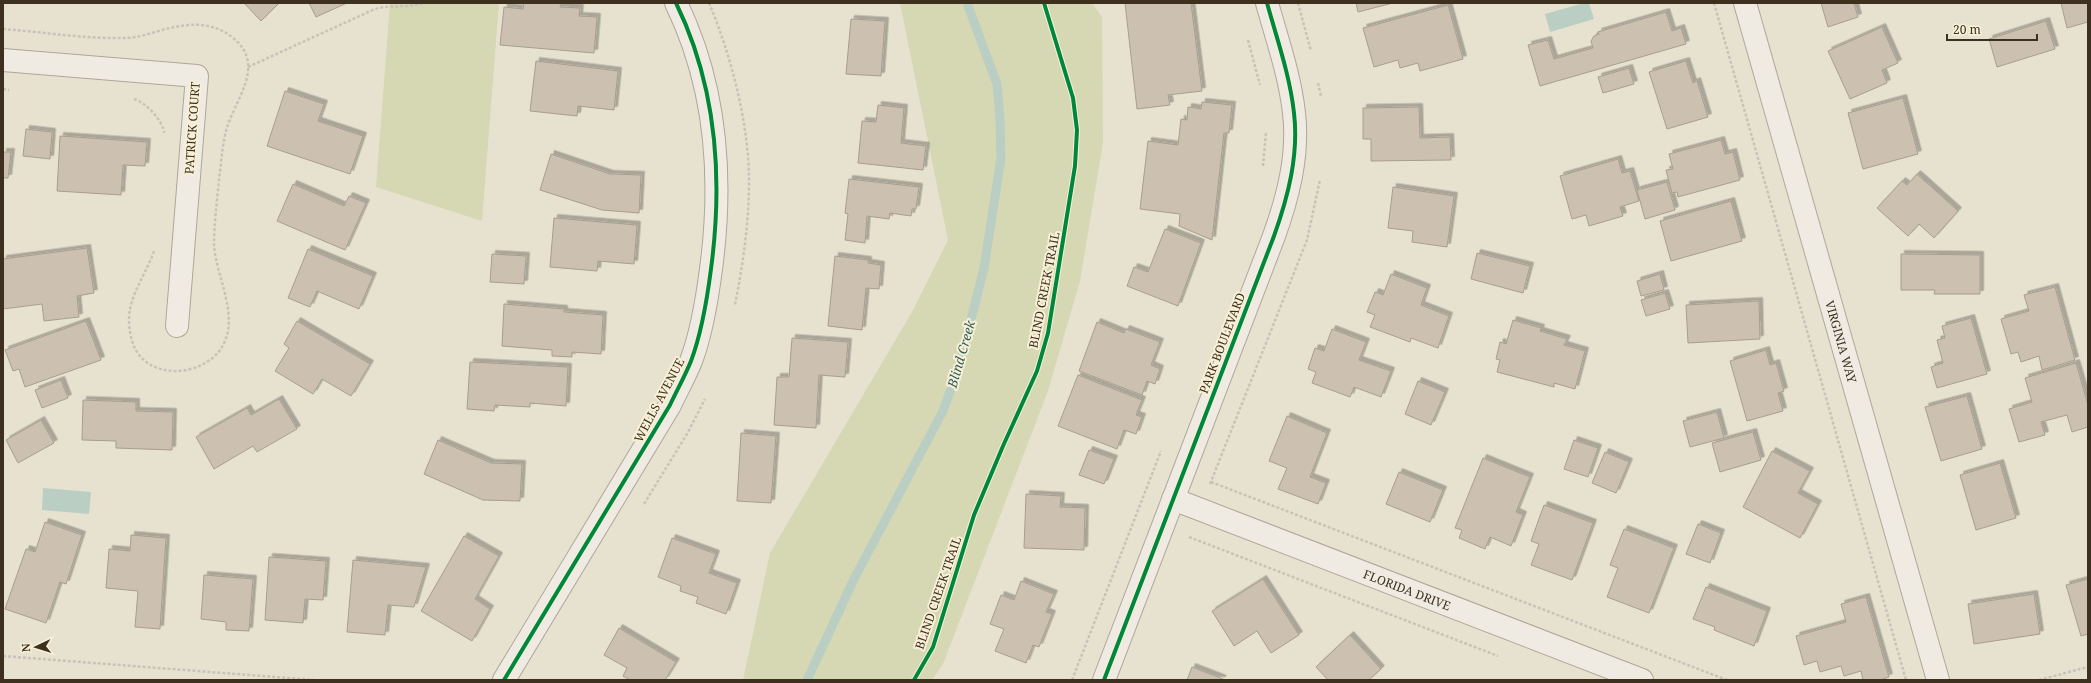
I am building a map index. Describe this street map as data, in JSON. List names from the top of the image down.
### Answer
{
  "streets": {
    "street": [
      "PATRICK COURT",
      "VIRGINIA WAY",
      "PARK BOULEVARD",
      "WELLS AVENUE",
      "FLORIDA DRIVE"
    ],
    "cycle path": ["BLIND CREEK TRAIL"]
  },
  "crossings": [
    ["PARK BOULEVARD", "FLORIDA DRIVE"]
  ],
  "water": ["Blind Creek"],
  "scale_bar": "20 m",
  "north": "left"
}
